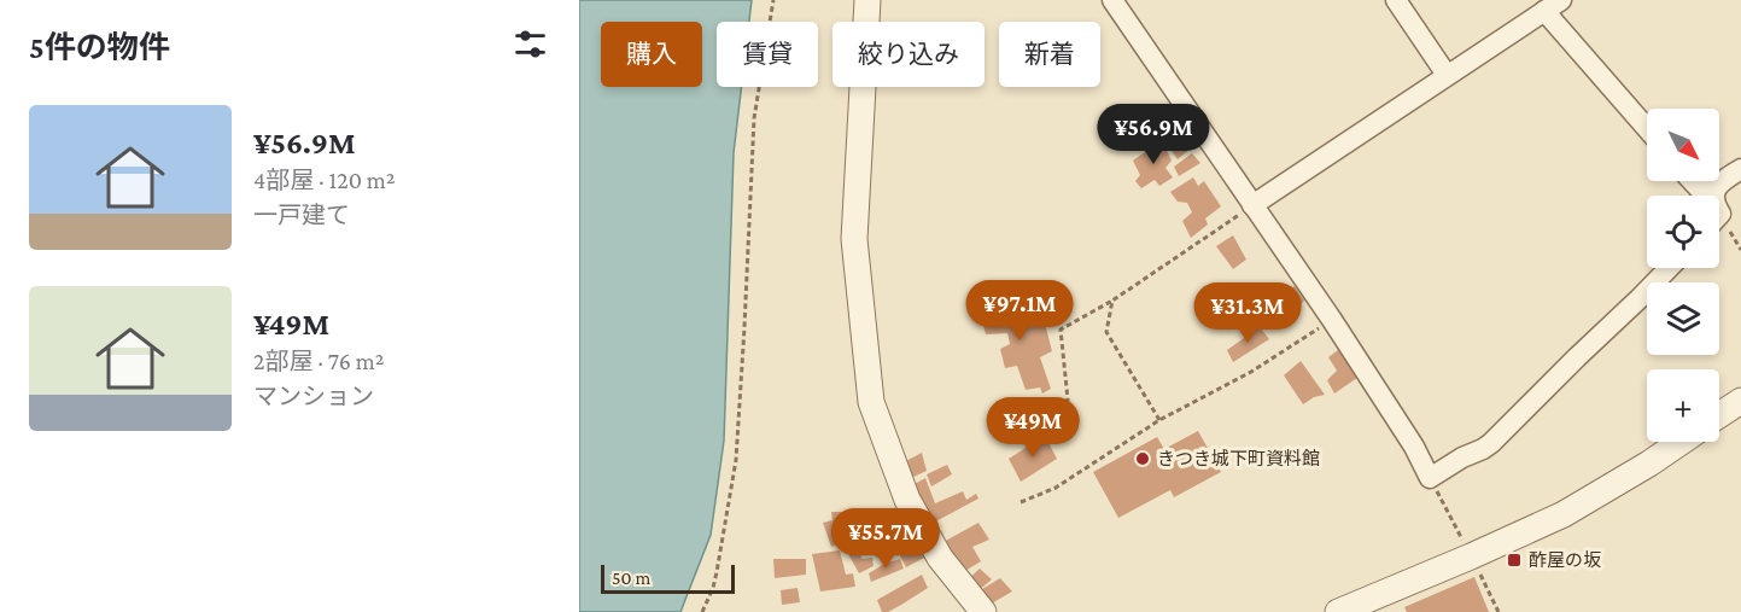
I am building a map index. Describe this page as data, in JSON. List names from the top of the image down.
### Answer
{
  "places": {
    "other": ["きつき城下町資料館"],
    "transit": ["酢屋の坂"]
  },
  "scale_bar": "50 m",
  "north": "bottom right",
  "page": {
    "heading": "5件の物件",
    "chip": [
      "購入",
      "賃貸",
      "絞り込み",
      "新着"
    ],
    "list": [
      {
        "name": "¥56.9M",
        "note": "4部屋 · 120 m² · 一戸建て"
      },
      {
        "name": "¥49M",
        "note": "2部屋 · 76 m² · マンション"
      }
    ],
    "price": [
      "¥56.9M",
      "¥97.1M",
      "¥31.3M",
      "¥49M",
      "¥55.7M"
    ],
    "map_buttons": "+",
    "scale": "50 m"
  }
}
